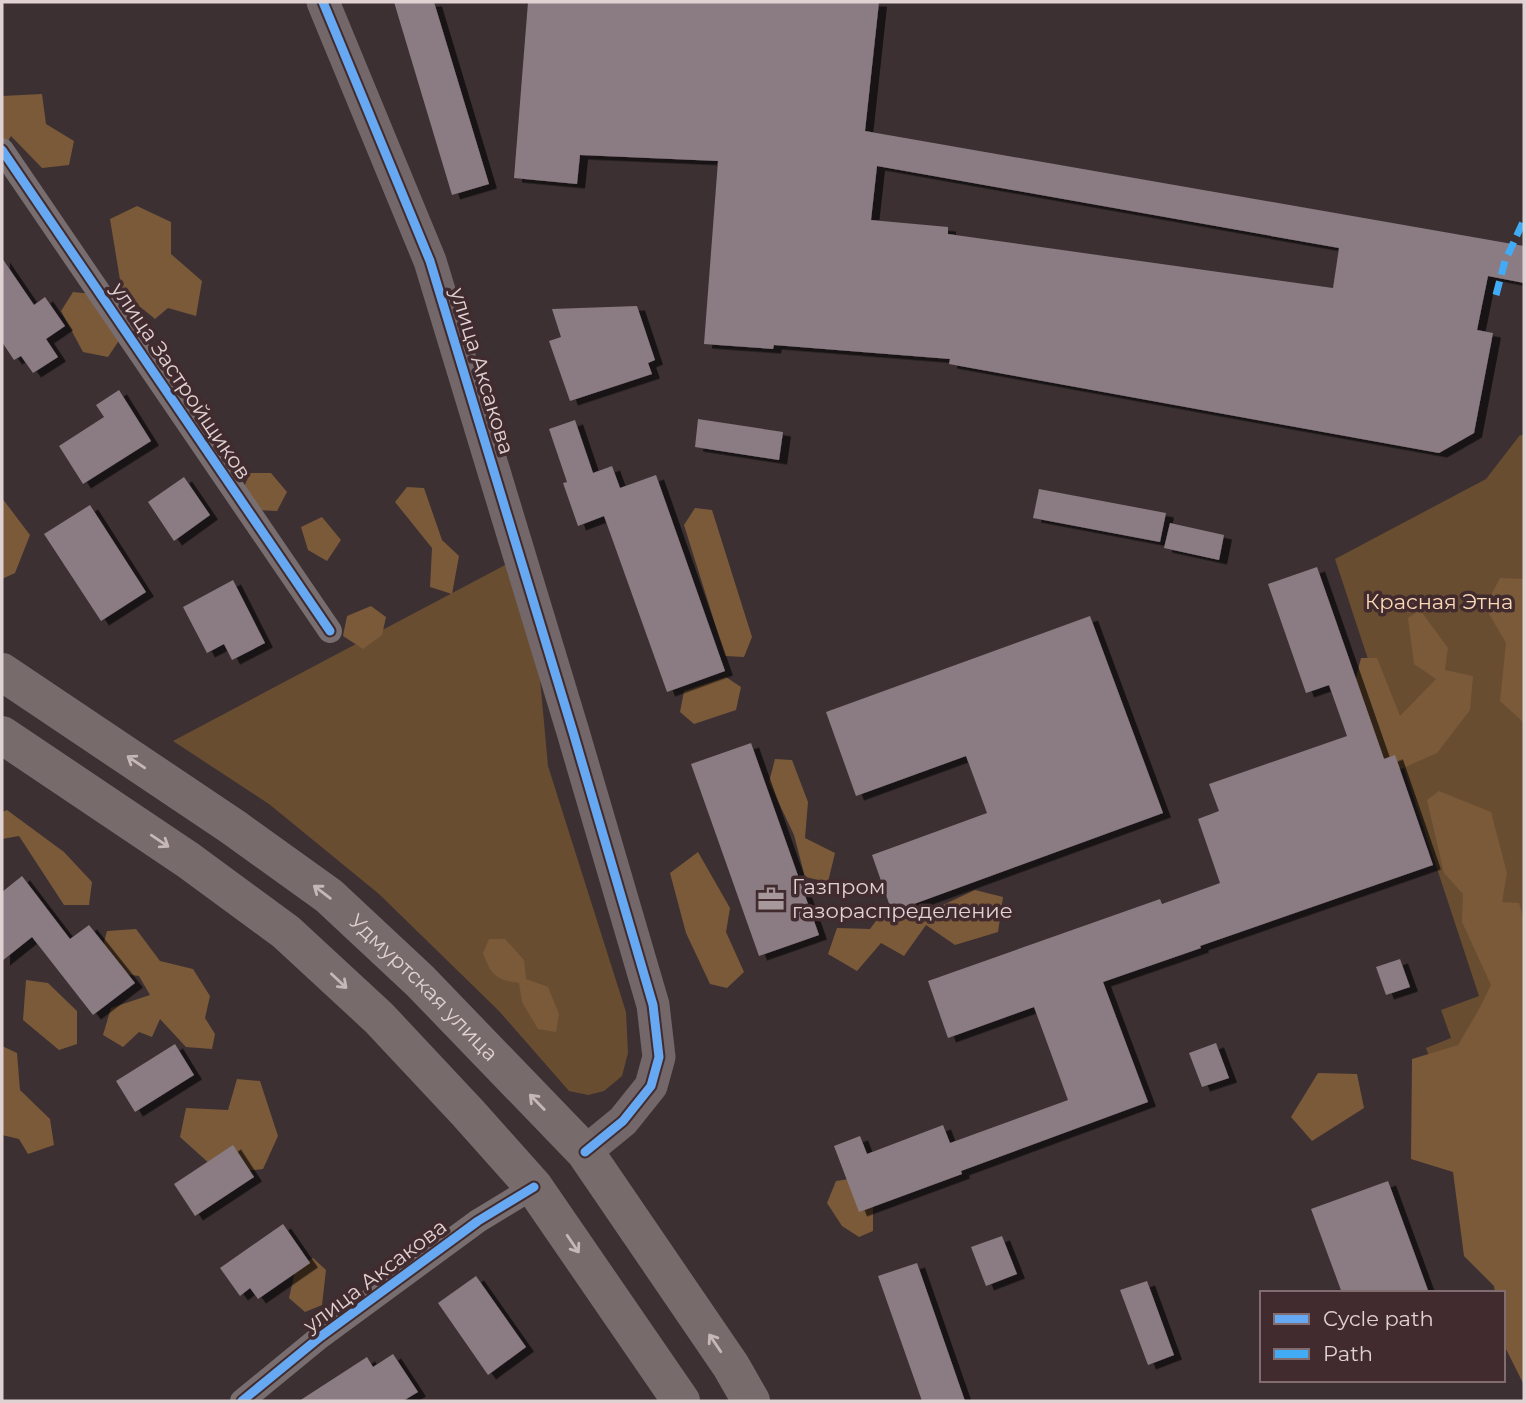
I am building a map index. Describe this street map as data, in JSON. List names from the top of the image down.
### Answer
{
  "streets": {
    "main road": ["Удмуртская улица"],
    "street": ["улица Аксакова", "улица Застройщиков"]
  },
  "crossings": [
    ["улица Аксакова", "Удмуртская улица"]
  ],
  "parks": ["Красная Этна"],
  "places": {
    "office": ["Газпром газораспределение"]
  },
  "legend": ["Cycle path", "Path"]
}
